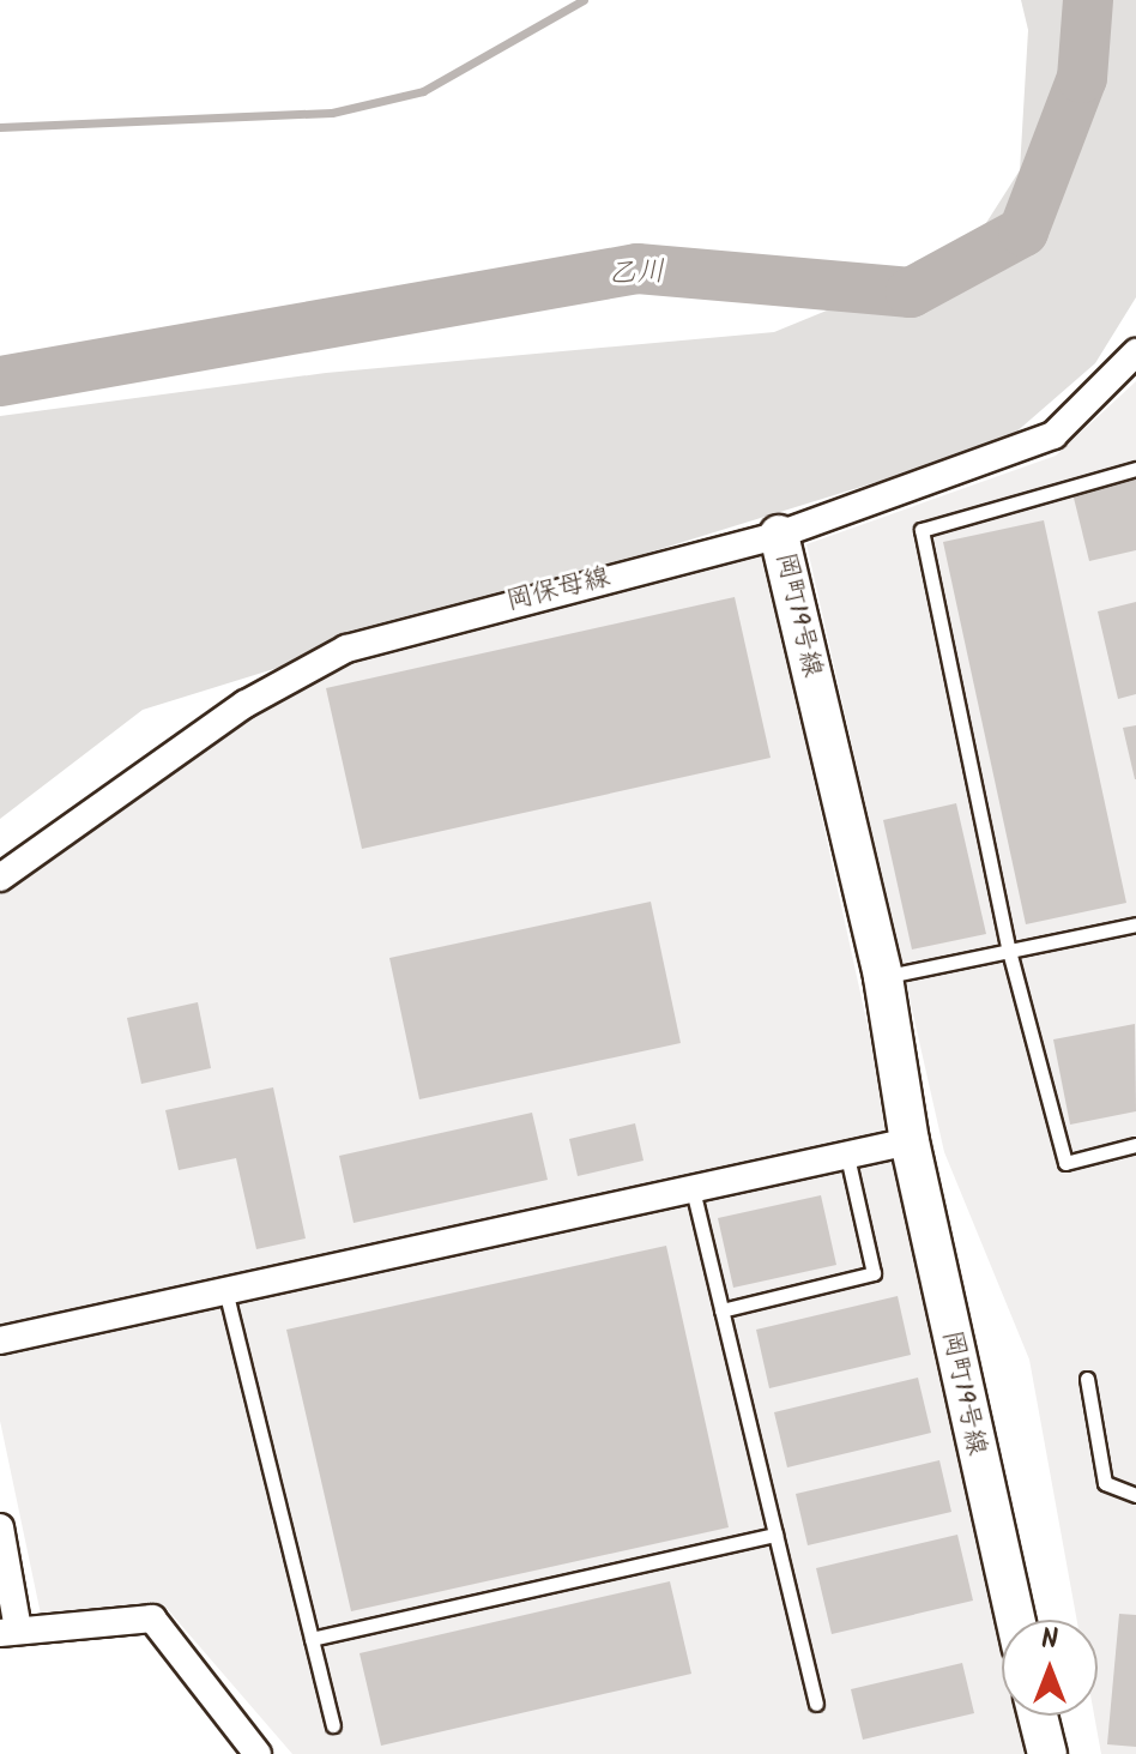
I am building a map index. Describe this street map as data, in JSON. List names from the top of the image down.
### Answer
{
  "streets": {
    "street": ["岡保母線", "岡町19号線"]
  },
  "crossings": [
    ["岡保母線", "岡町19号線"]
  ],
  "water": ["乙川"],
  "north": "top"
}
